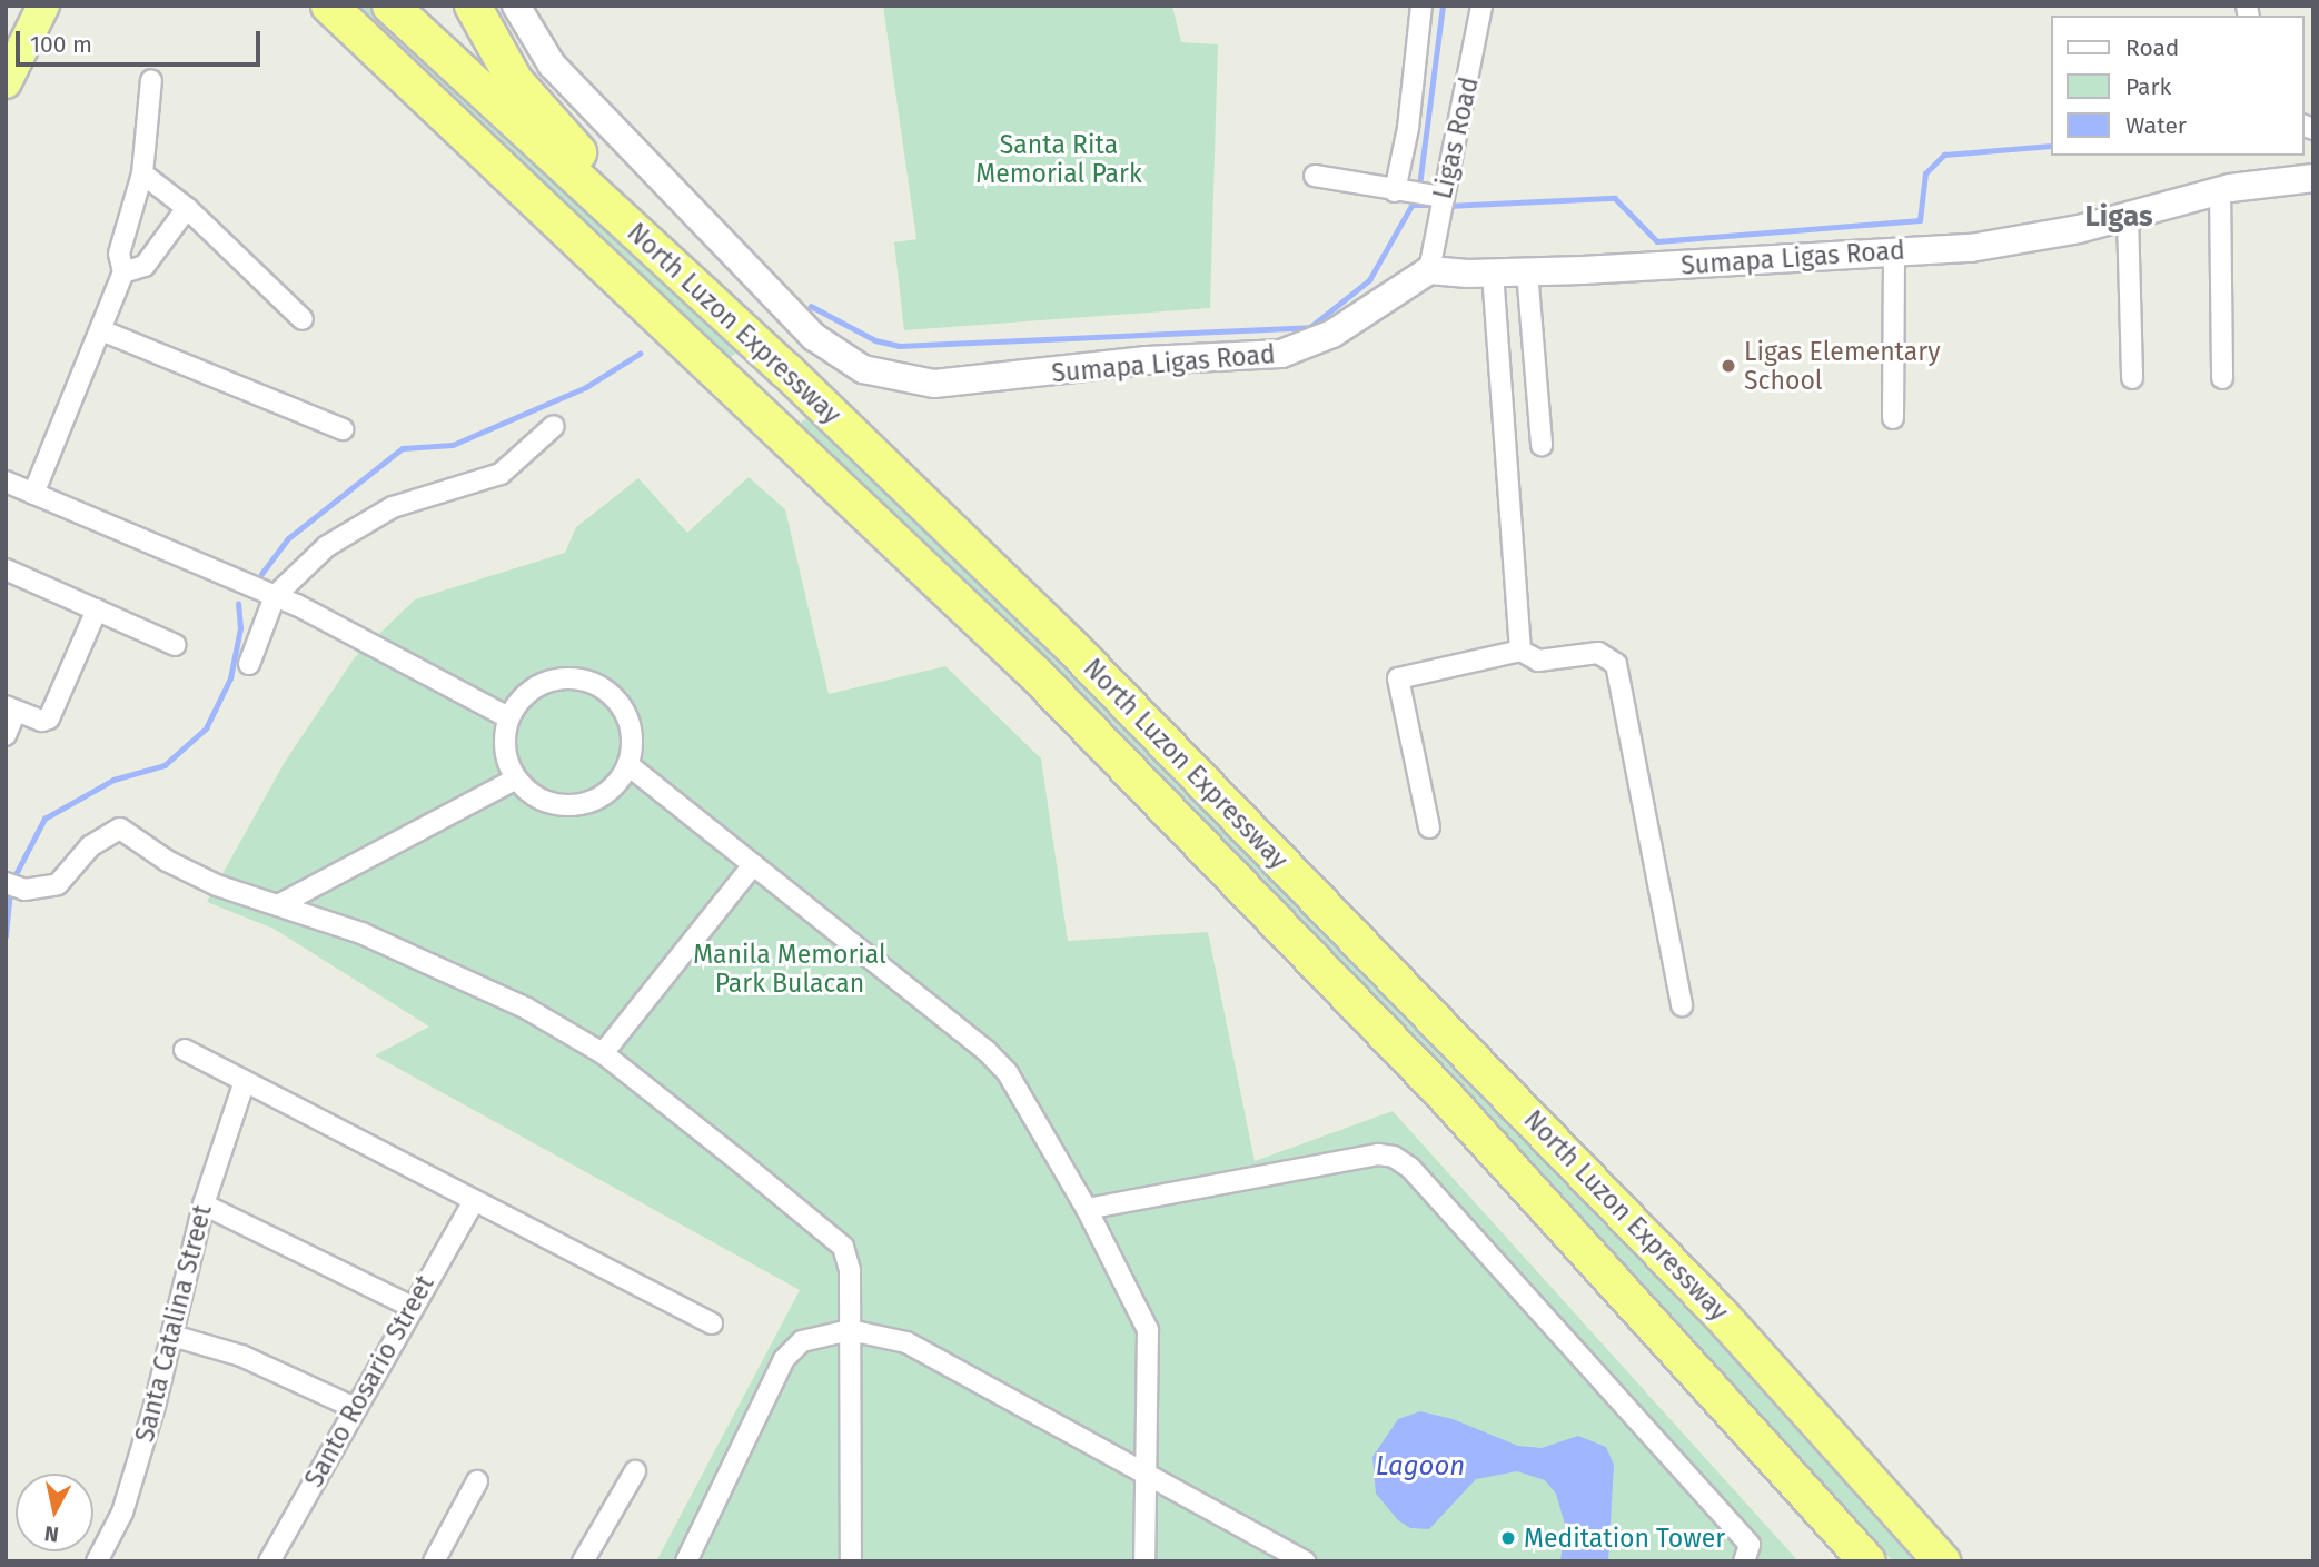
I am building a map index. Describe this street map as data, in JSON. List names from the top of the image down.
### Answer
{
  "streets": {
    "highway": ["North Luzon Expressway"],
    "main road": ["Sumapa Ligas Road"],
    "street": ["Ligas Road", "Santa Catalina Street", "Santo Rosario Street"]
  },
  "crossings": [
    ["Ligas Road", "Sumapa Ligas Road"]
  ],
  "districts": ["Ligas"],
  "water": ["Lagoon"],
  "parks": ["Santa Rita Memorial Park", "Manila Memorial Park Bulacan"],
  "places": ["Ligas Elementary School", "Meditation Tower"],
  "legend": ["Road", "Park", "Water"],
  "scale_bar": "100 m",
  "north": "bottom"
}
